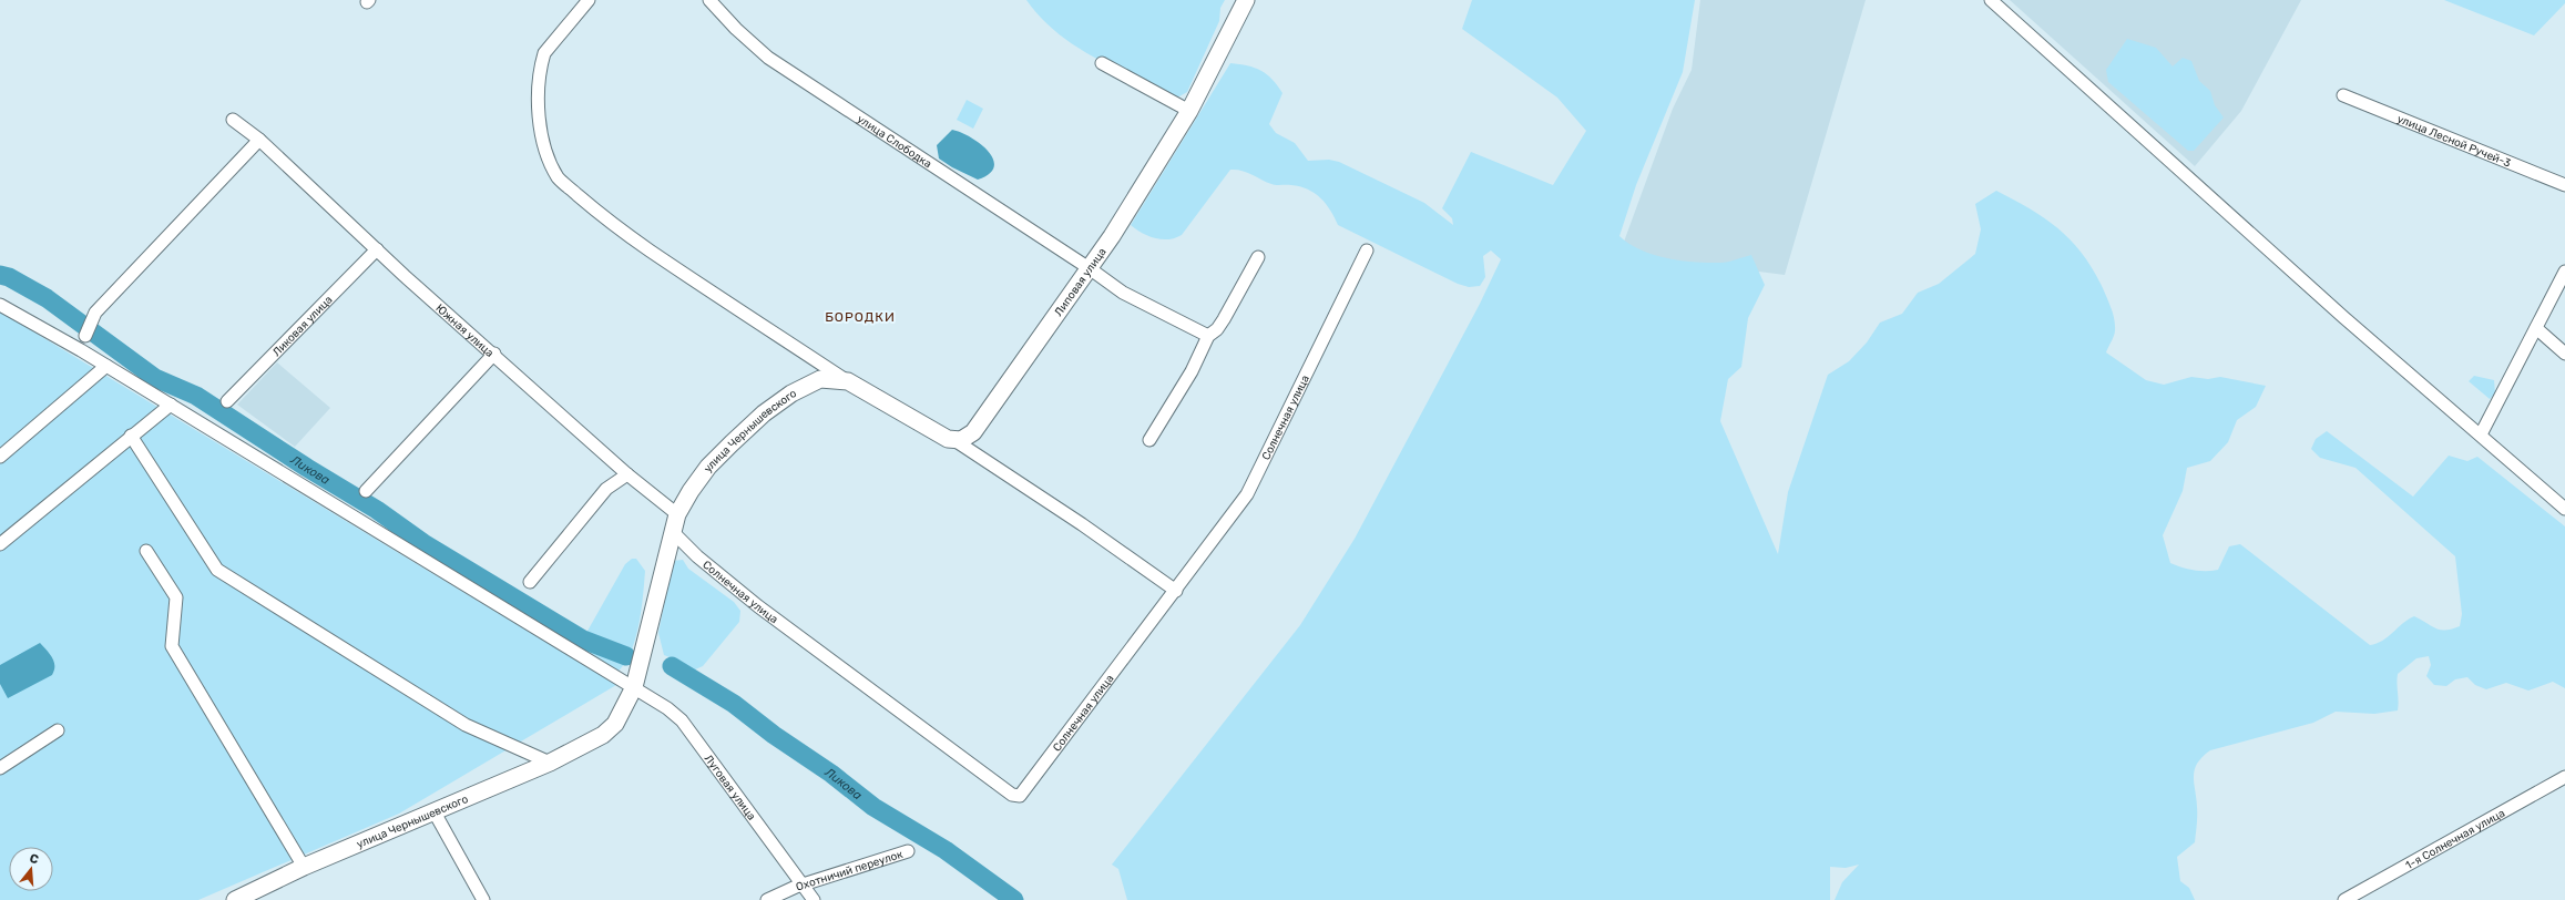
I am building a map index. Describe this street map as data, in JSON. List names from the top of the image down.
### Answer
{
  "streets": {
    "street": [
      "улица Лесной Ручей-3",
      "улица Слободка",
      "Липовая улица",
      "Ликовая улица",
      "Южная улица",
      "Солнечная улица",
      "улица Чернышевского",
      "Луговая улица",
      "1-я Солнечная улица",
      "Охотничий переулок"
    ]
  },
  "crossings": [
    ["улица Слободка", "Липовая улица"],
    ["Ликовая улица", "Южная улица"],
    ["Южная улица", "Солнечная улица"],
    ["Южная улица", "улица Чернышевского"],
    ["Солнечная улица", "улица Чернышевского"],
    ["улица Чернышевского", "Луговая улица"],
    ["Луговая улица", "Охотничий переулок"]
  ],
  "districts": ["БОРОДКИ"],
  "water": ["Ликова"],
  "north": "top"
}
